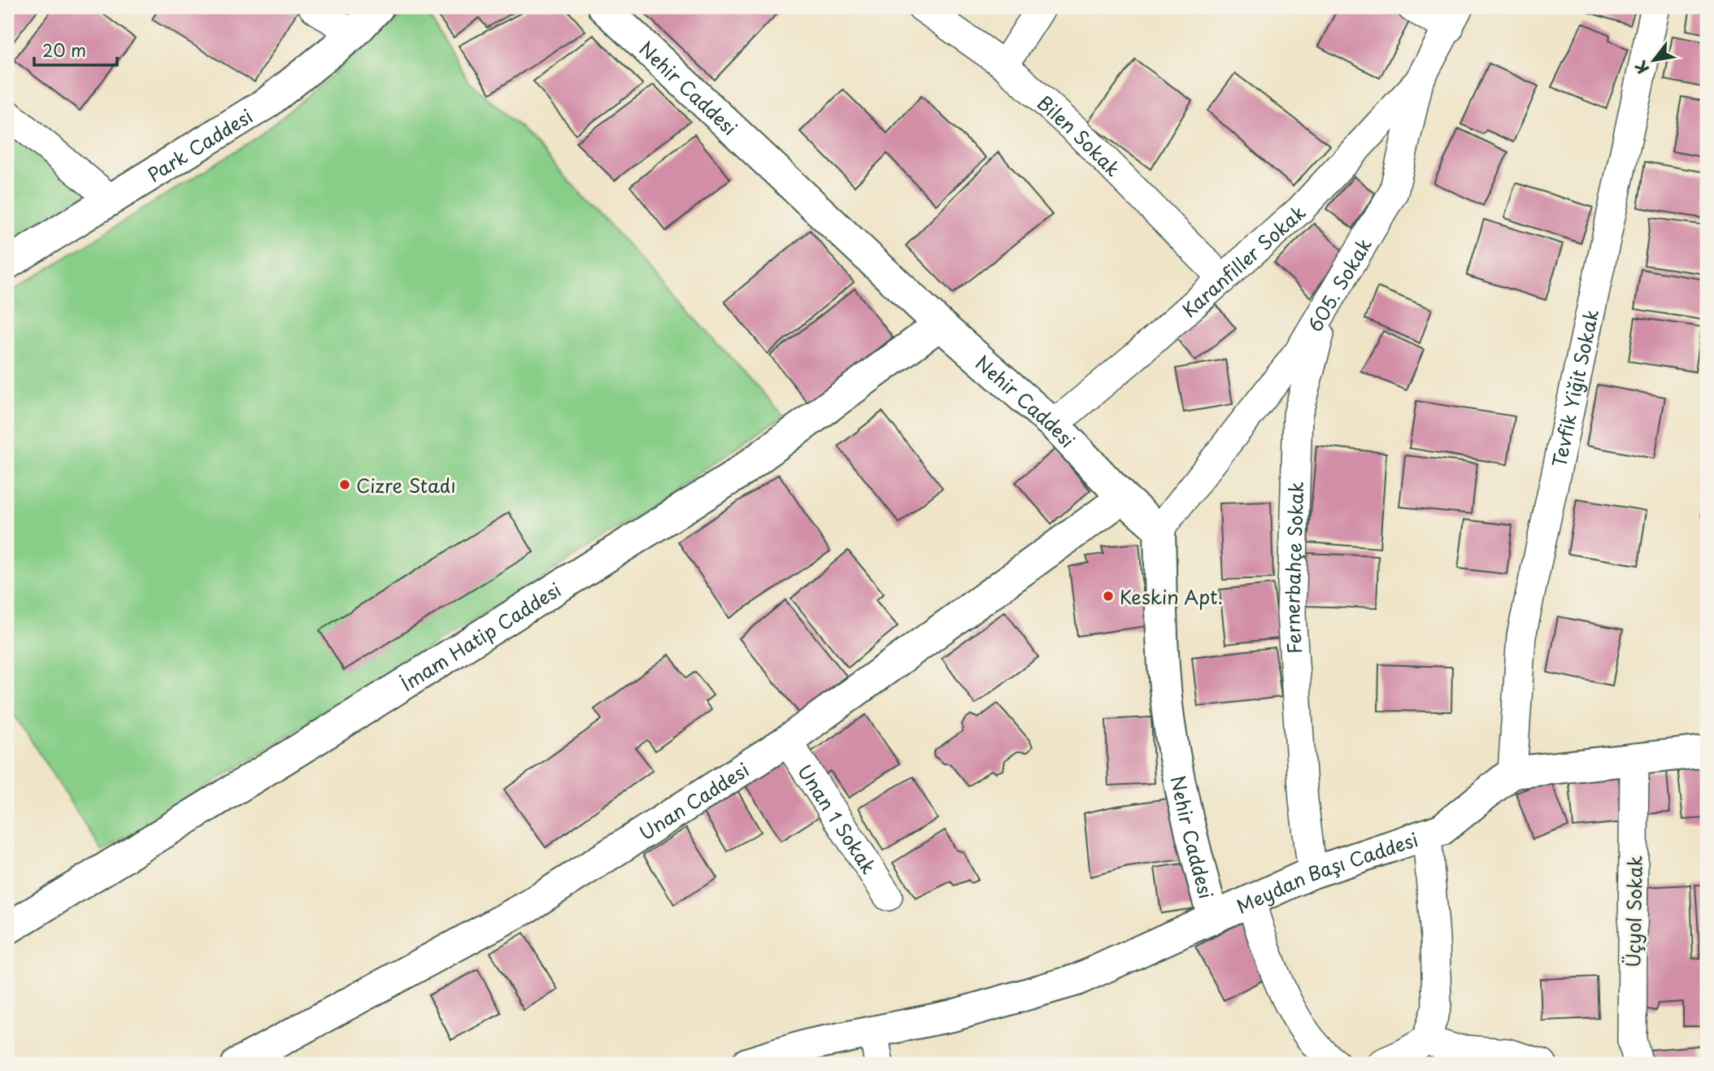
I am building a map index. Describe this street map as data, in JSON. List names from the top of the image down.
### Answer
{
  "streets": {
    "street": [
      "Nehir Caddesi",
      "Bilen Sokak",
      "Park Caddesi",
      "Karanfiller Sokak",
      "605. Sokak",
      "Tevfik Yiğit Sokak",
      "Fernerbahçe Sokak",
      "İmam Hatip Caddesi",
      "Unan Caddesi",
      "Unan 1 Sokak",
      "Meydan Başı Caddesi",
      "Üçyol Sokak"
    ]
  },
  "crossings": [
    ["Nehir Caddesi", "Karanfiller Sokak"],
    ["Nehir Caddesi", "605. Sokak"],
    ["Nehir Caddesi", "İmam Hatip Caddesi"],
    ["Nehir Caddesi", "Unan Caddesi"],
    ["Nehir Caddesi", "Meydan Başı Caddesi"],
    ["Bilen Sokak", "Karanfiller Sokak"],
    ["Karanfiller Sokak", "605. Sokak"],
    ["605. Sokak", "Fernerbahçe Sokak"],
    ["Tevfik Yiğit Sokak", "Meydan Başı Caddesi"],
    ["Fernerbahçe Sokak", "Meydan Başı Caddesi"],
    ["Unan Caddesi", "Unan 1 Sokak"]
  ],
  "places": ["Cizre Stadı", "Keskin Apt."],
  "scale_bar": "20 m",
  "north": "bottom left"
}
